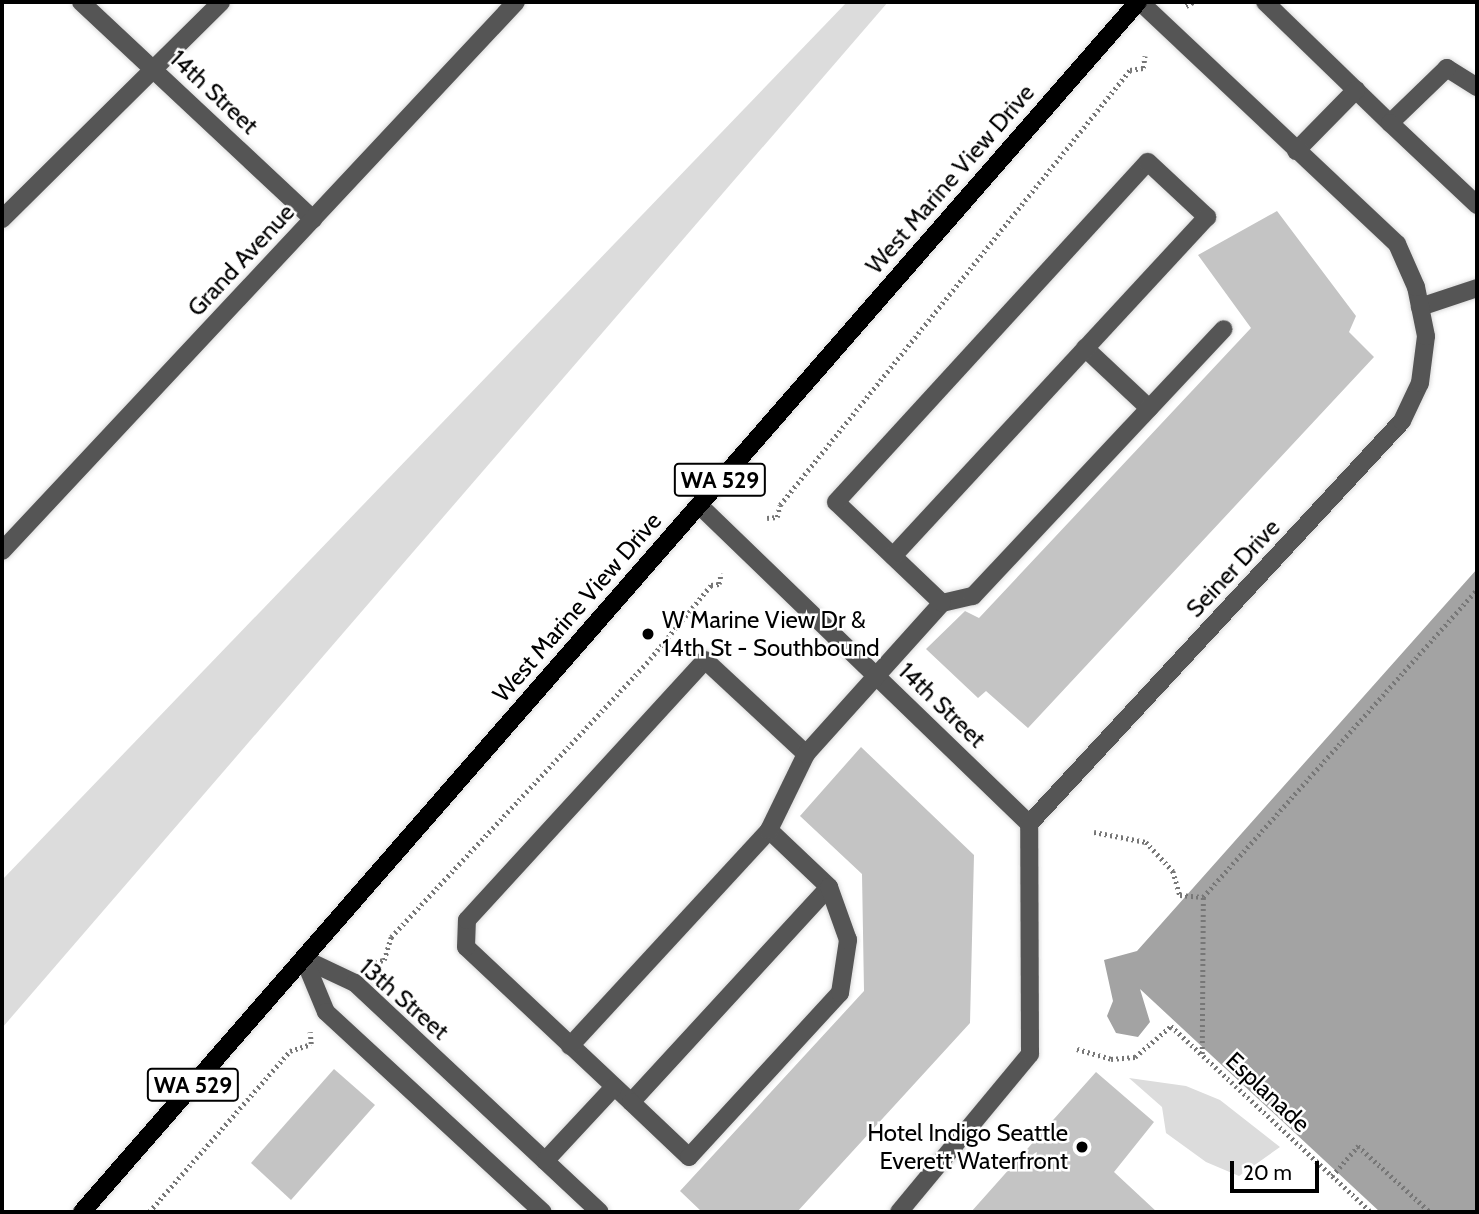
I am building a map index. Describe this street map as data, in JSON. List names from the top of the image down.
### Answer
{
  "streets": {
    "main road": ["West Marine View Drive", "WA 529"],
    "street": [
      "14th Street",
      "Grand Avenue",
      "Seiner Drive",
      "13th Street"
    ],
    "path": ["Esplanade"]
  },
  "crossings": [
    ["14th Street", "West Marine View Drive"],
    ["14th Street", "Grand Avenue"],
    ["14th Street", "Seiner Drive"],
    ["West Marine View Drive", "Seiner Drive"],
    ["West Marine View Drive", "13th Street"]
  ],
  "places": ["W Marine View Dr & 14th St - Southbound", "Hotel Indigo Seattle Everett Waterfront"],
  "scale_bar": "20 m"
}
